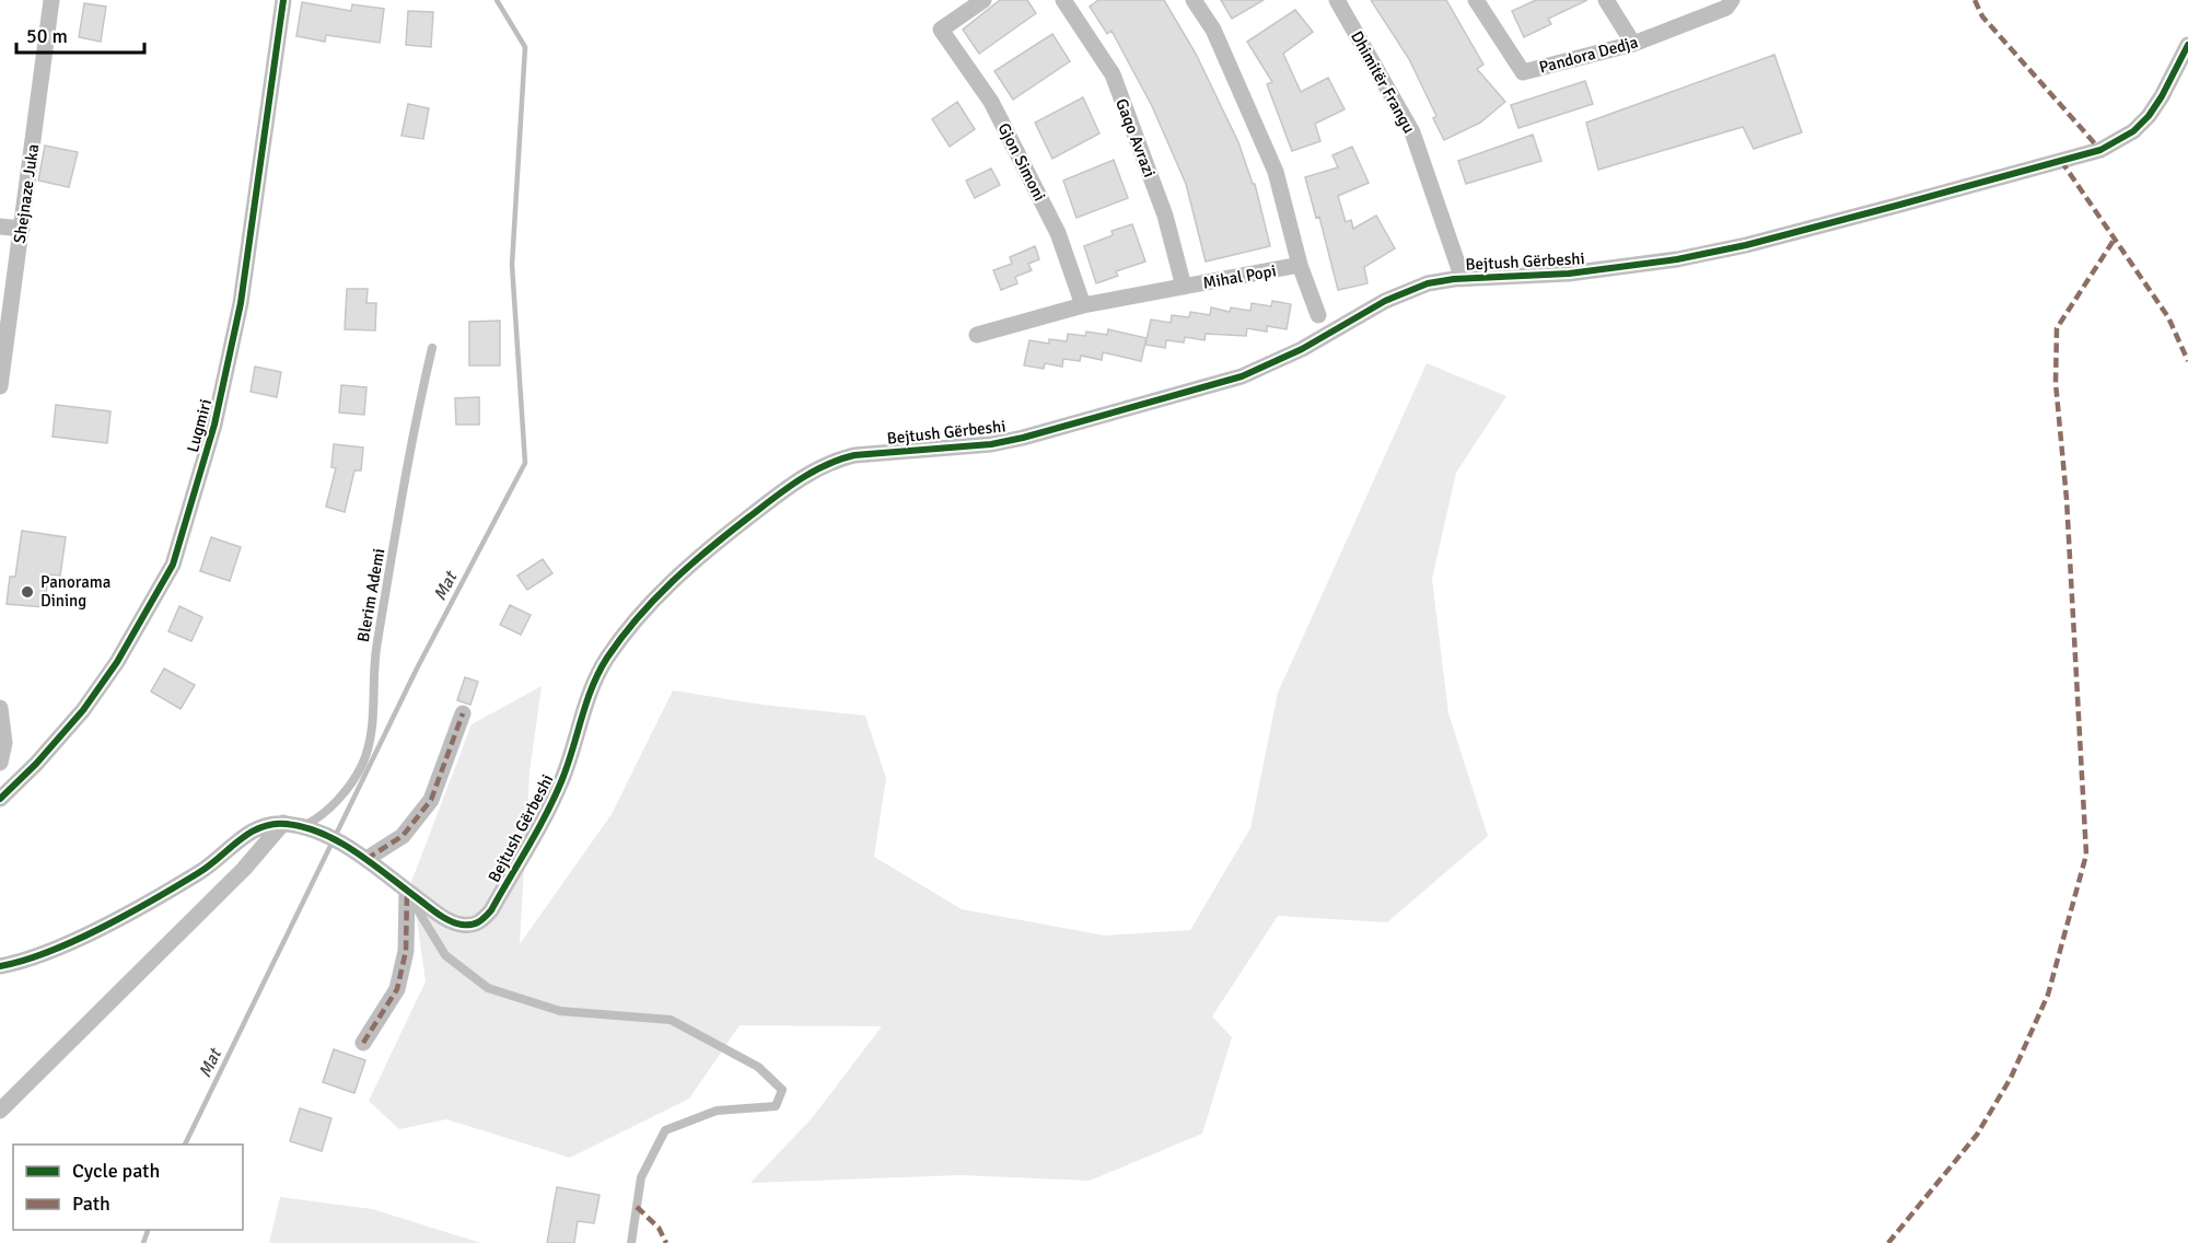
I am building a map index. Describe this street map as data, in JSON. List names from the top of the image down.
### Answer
{
  "streets": {
    "street": [
      "Pandora Dedja",
      "Dhimitër Frangu",
      "Gaqo Avrazi",
      "Gjon Simoni",
      "Shejnaze Juka",
      "Bejtush Gërbeshi",
      "Mihal Popi",
      "Lugmiri"
    ],
    "lane": ["Blerim Ademi"]
  },
  "crossings": [
    ["Dhimitër Frangu", "Bejtush Gërbeshi"],
    ["Gaqo Avrazi", "Mihal Popi"],
    ["Gjon Simoni", "Mihal Popi"],
    ["Bejtush Gërbeshi", "Blerim Ademi"]
  ],
  "water": ["Mat"],
  "places": ["Panorama Dining"],
  "legend": ["Cycle path", "Path"],
  "scale_bar": "50 m"
}
